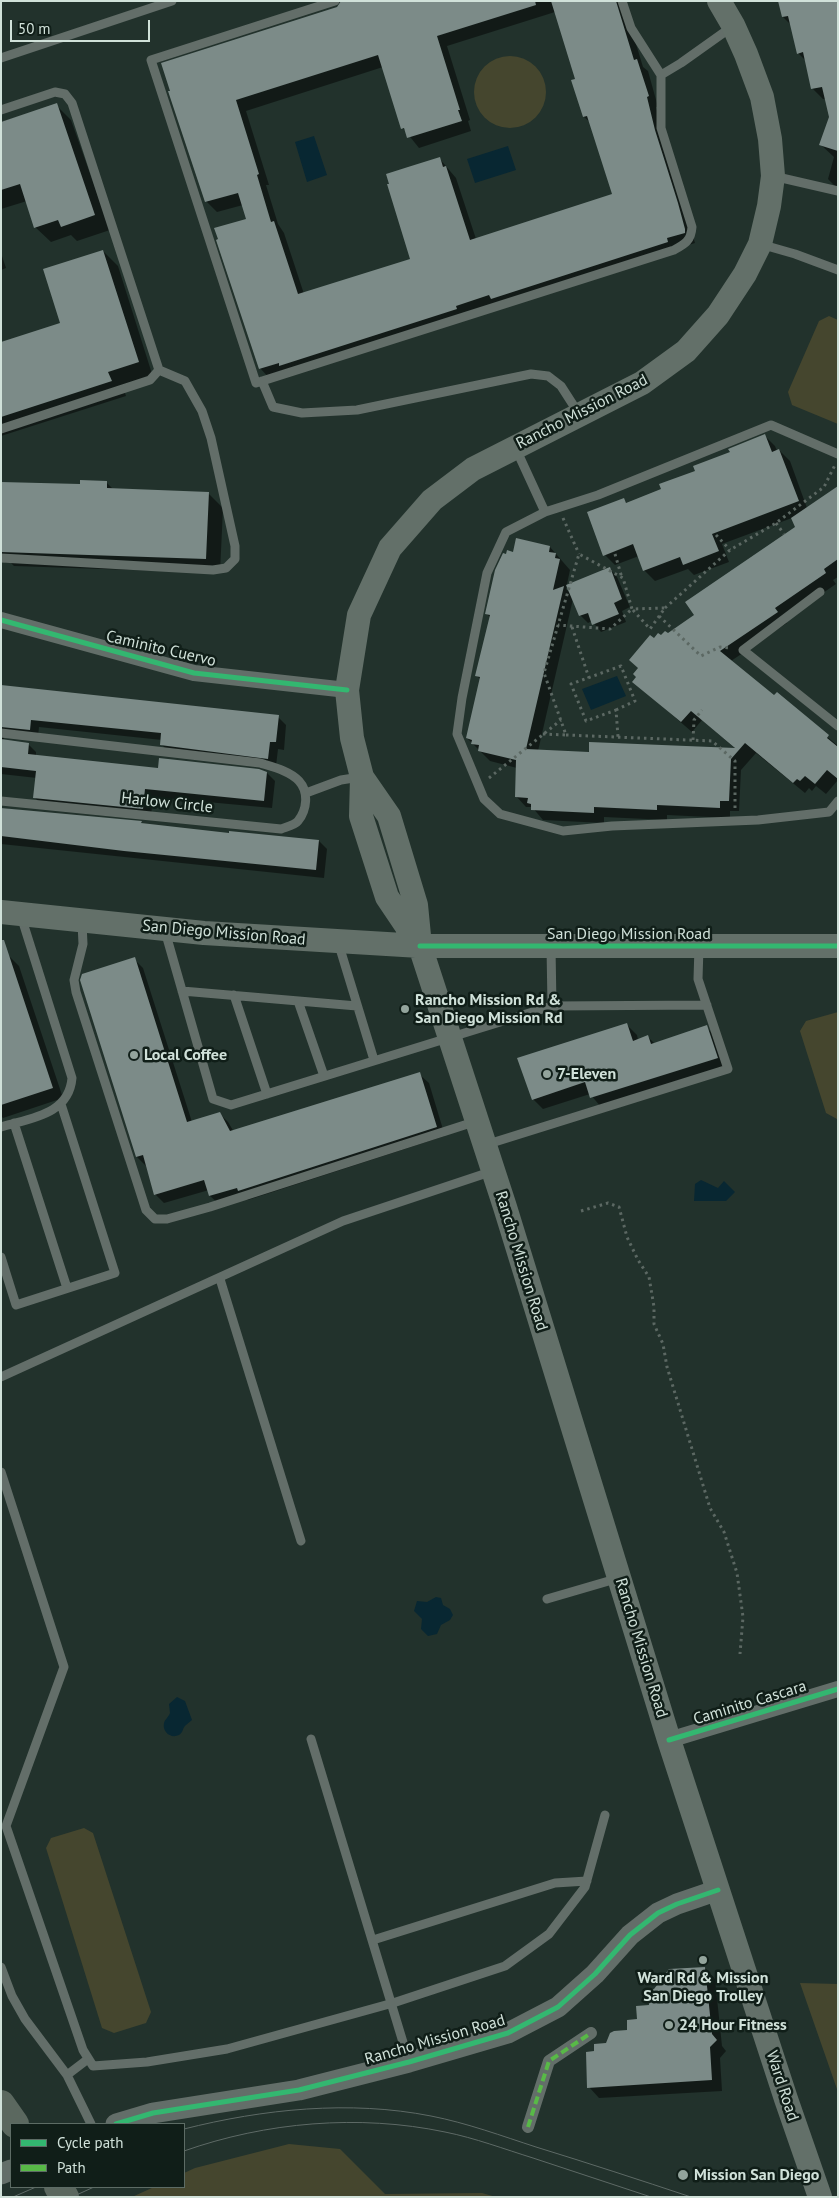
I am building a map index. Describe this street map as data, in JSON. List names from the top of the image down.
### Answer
{
  "streets": {
    "main road": ["Rancho Mission Road", "San Diego Mission Road", "Ward Road"],
    "street": ["Caminito Cuervo", "Caminito Cascara"],
    "lane": ["Harlow Circle"]
  },
  "crossings": [
    ["Rancho Mission Road", "Caminito Cuervo"],
    ["Rancho Mission Road", "San Diego Mission Road"],
    ["Rancho Mission Road", "Caminito Cascara"],
    ["Rancho Mission Road", "Ward Road"]
  ],
  "places": [
    "Rancho Mission Rd & San Diego Mission Rd",
    "Local Coffee",
    "7-Eleven",
    "Ward Rd & Mission San Diego Trolley",
    "24 Hour Fitness",
    "Mission San Diego"
  ],
  "legend": ["Cycle path", "Path"],
  "scale_bar": "50 m"
}
